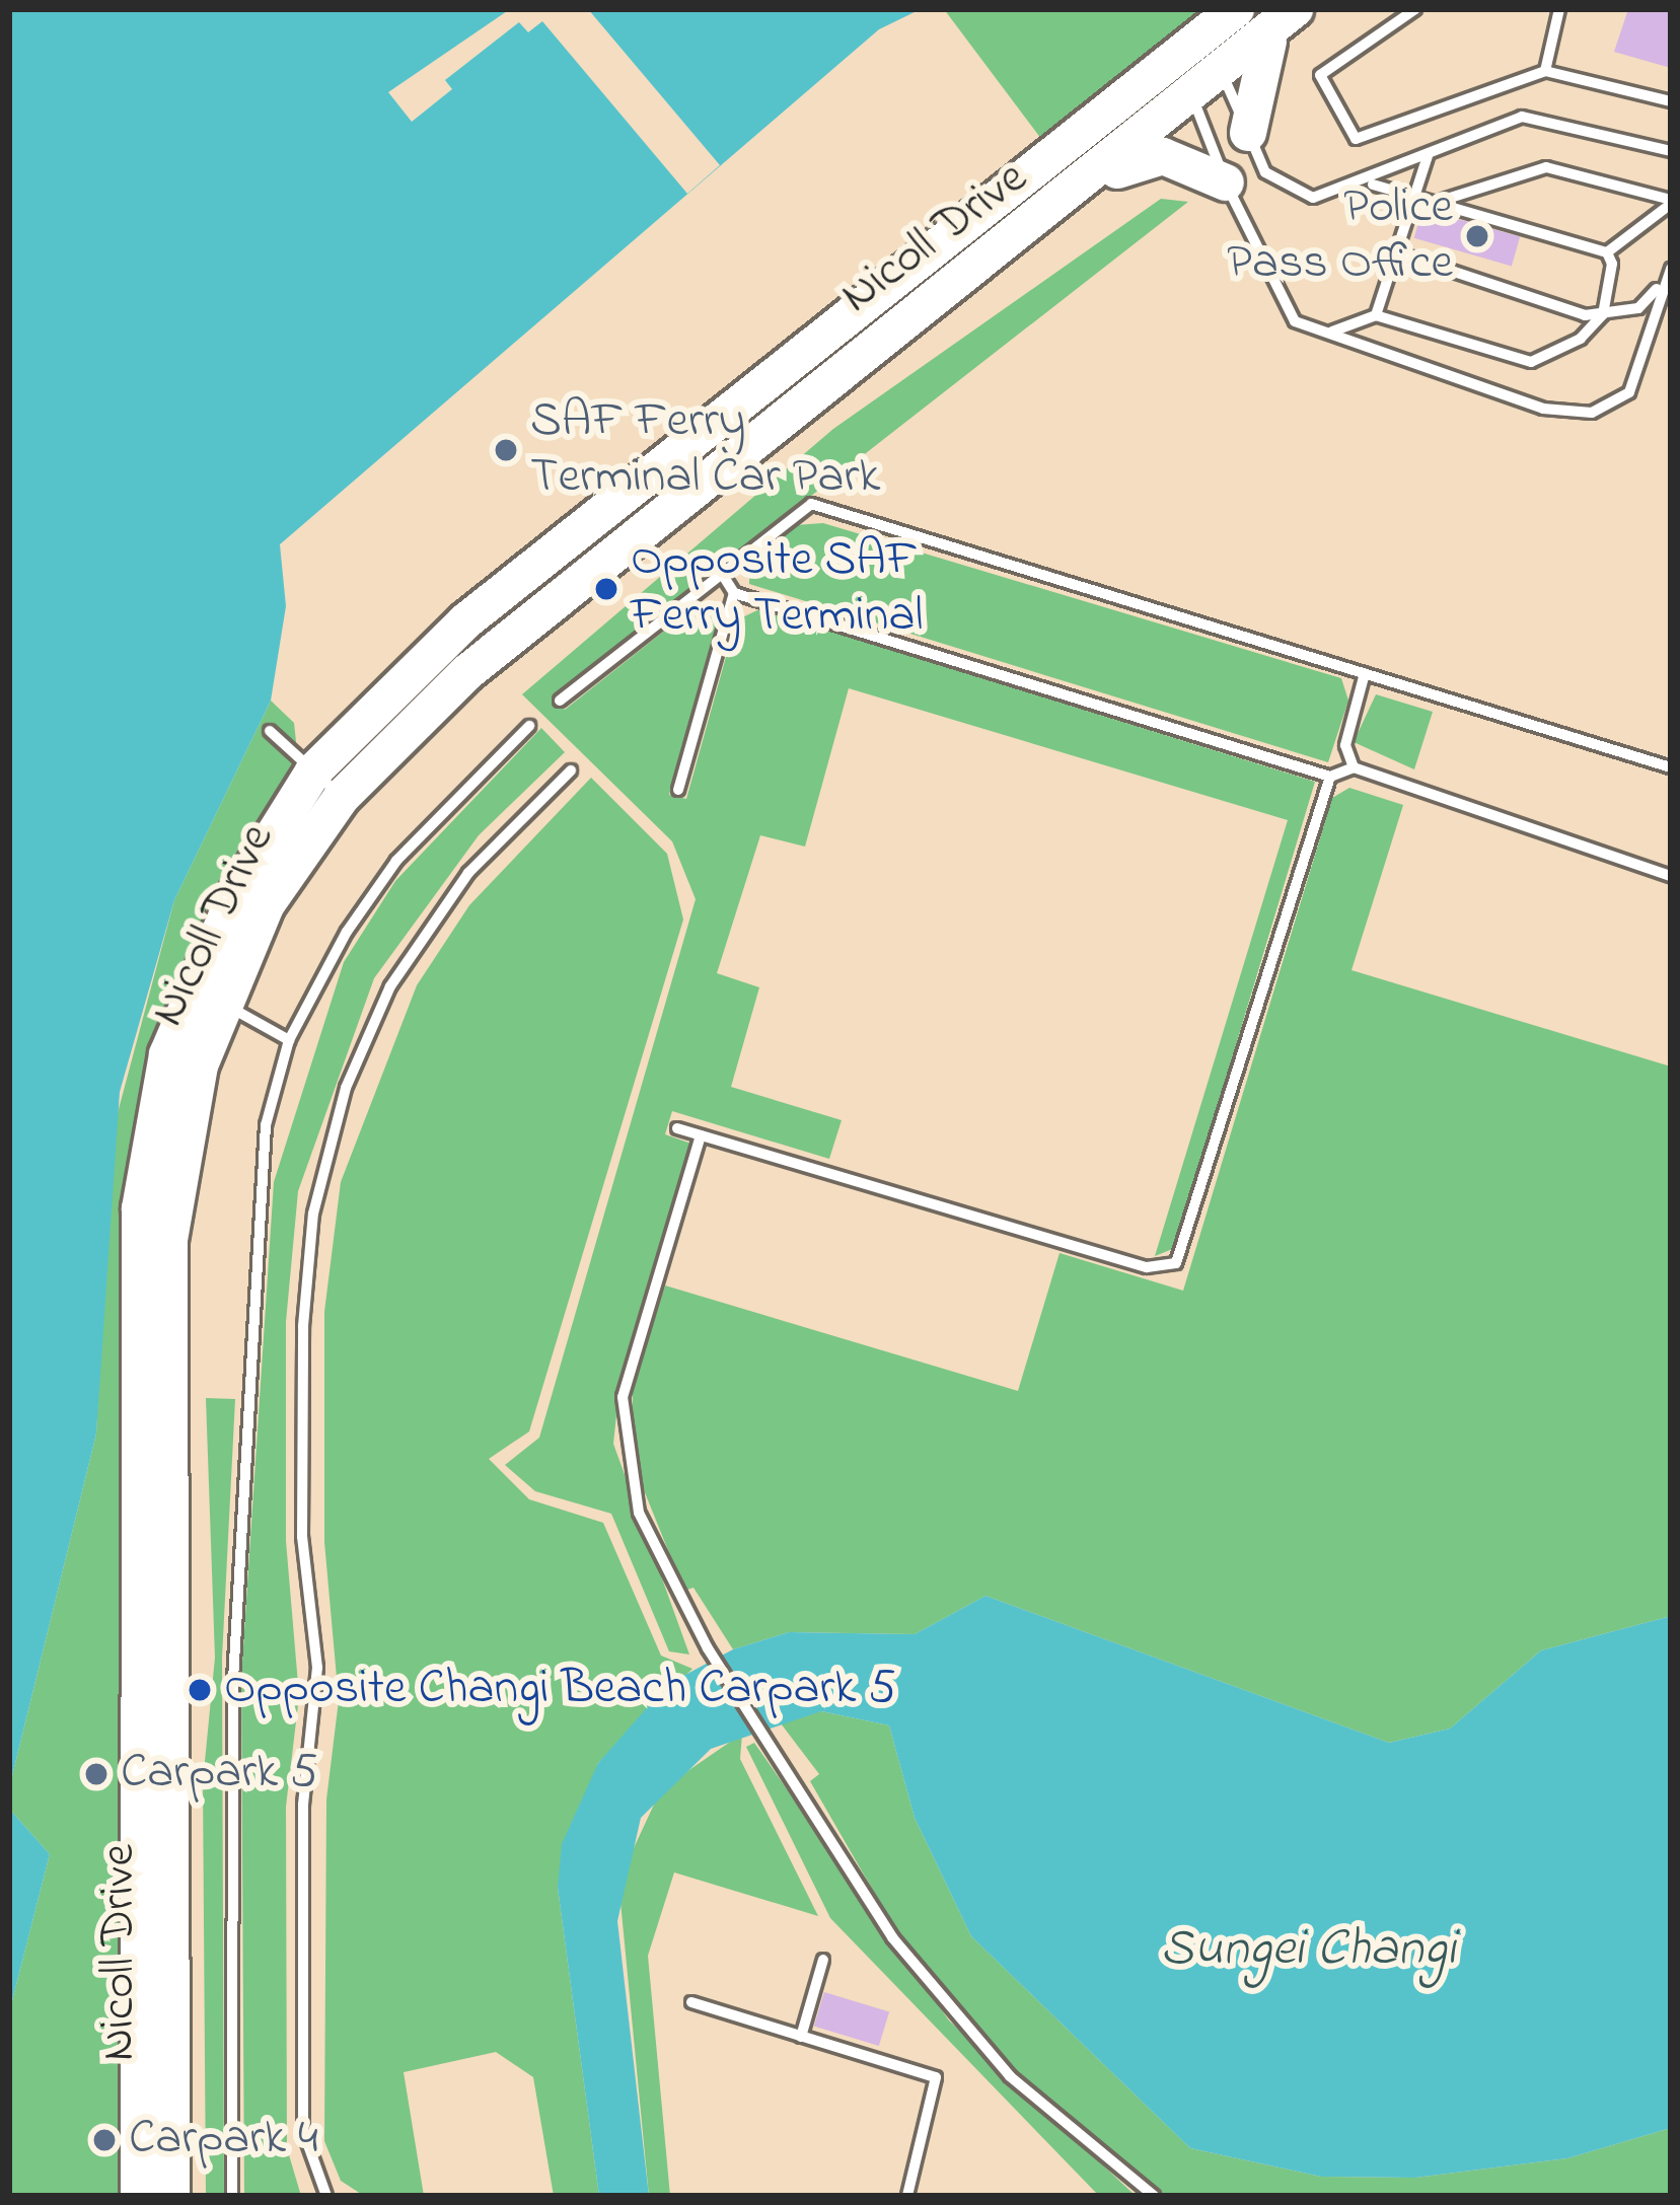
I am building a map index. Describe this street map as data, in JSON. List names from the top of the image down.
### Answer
{
  "streets": {
    "main road": ["Nicoll Drive"]
  },
  "water": ["Sungei Changi"],
  "places": [
    "Police Pass Office",
    "SAF Ferry Terminal Car Park",
    "Opposite SAF Ferry Terminal",
    "Opposite Changi Beach Carpark 5",
    "Carpark 5",
    "Carpark 4"
  ]
}
